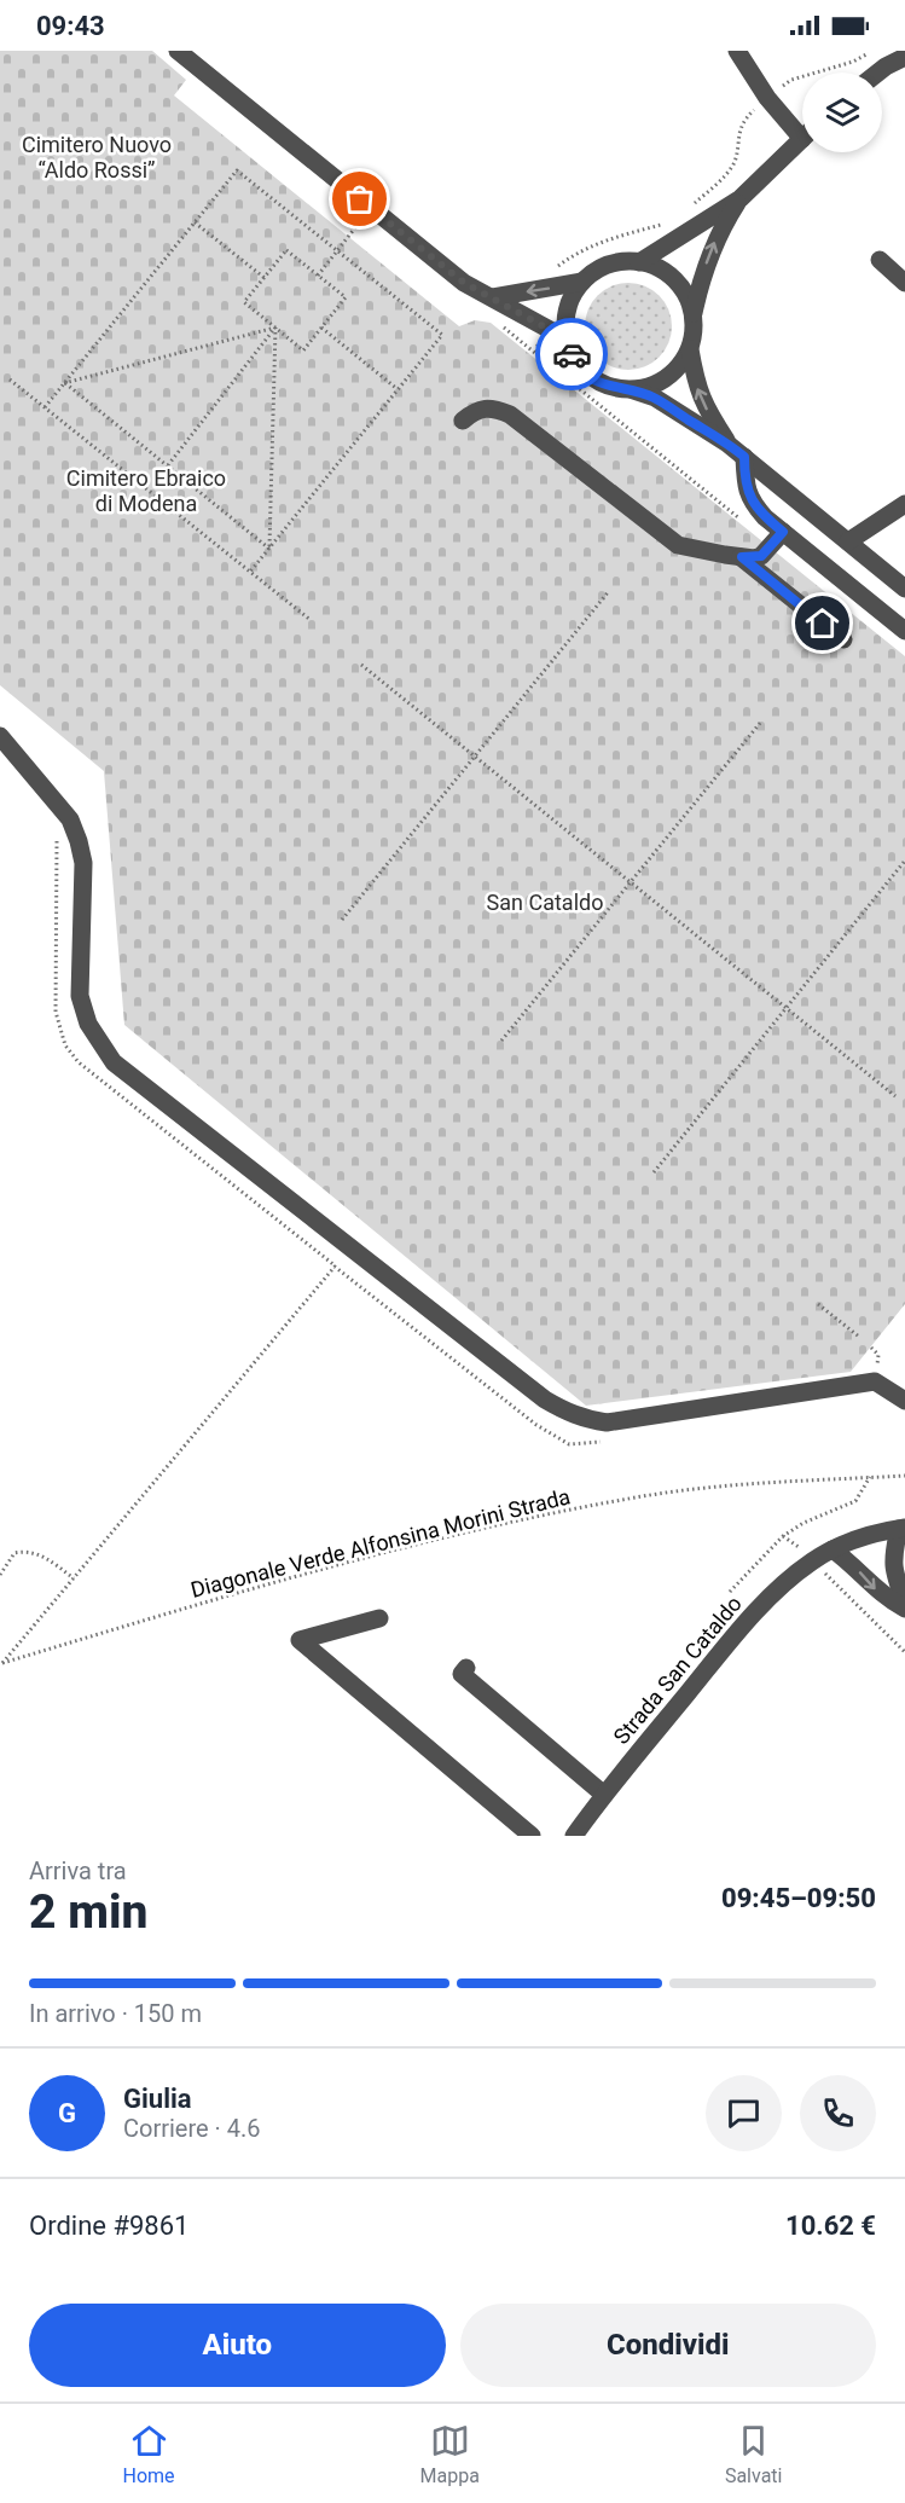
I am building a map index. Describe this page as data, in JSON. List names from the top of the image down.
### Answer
{
  "streets": {
    "street": ["Strada San Cataldo"],
    "path": ["Diagonale Verde Alfonsina Morini Strada"]
  },
  "parks": ["Cimitero Nuovo “Aldo Rossi”", "Cimitero Ebraico di Modena", "San Cataldo"],
  "page": {
    "status": "09:43",
    "heading": ["2 min", "Arriva tra", "09:45–09:50"],
    "panel": [
      "Giulia",
      "Corriere · 4.6",
      "Ordine #9861",
      "10.62 €"
    ],
    "bar": "In arrivo · 150 m",
    "round": "G",
    "buttons": ["Aiuto", "Condividi"],
    "tabs": ["Home", "Mappa", "Salvati"]
  }
}
